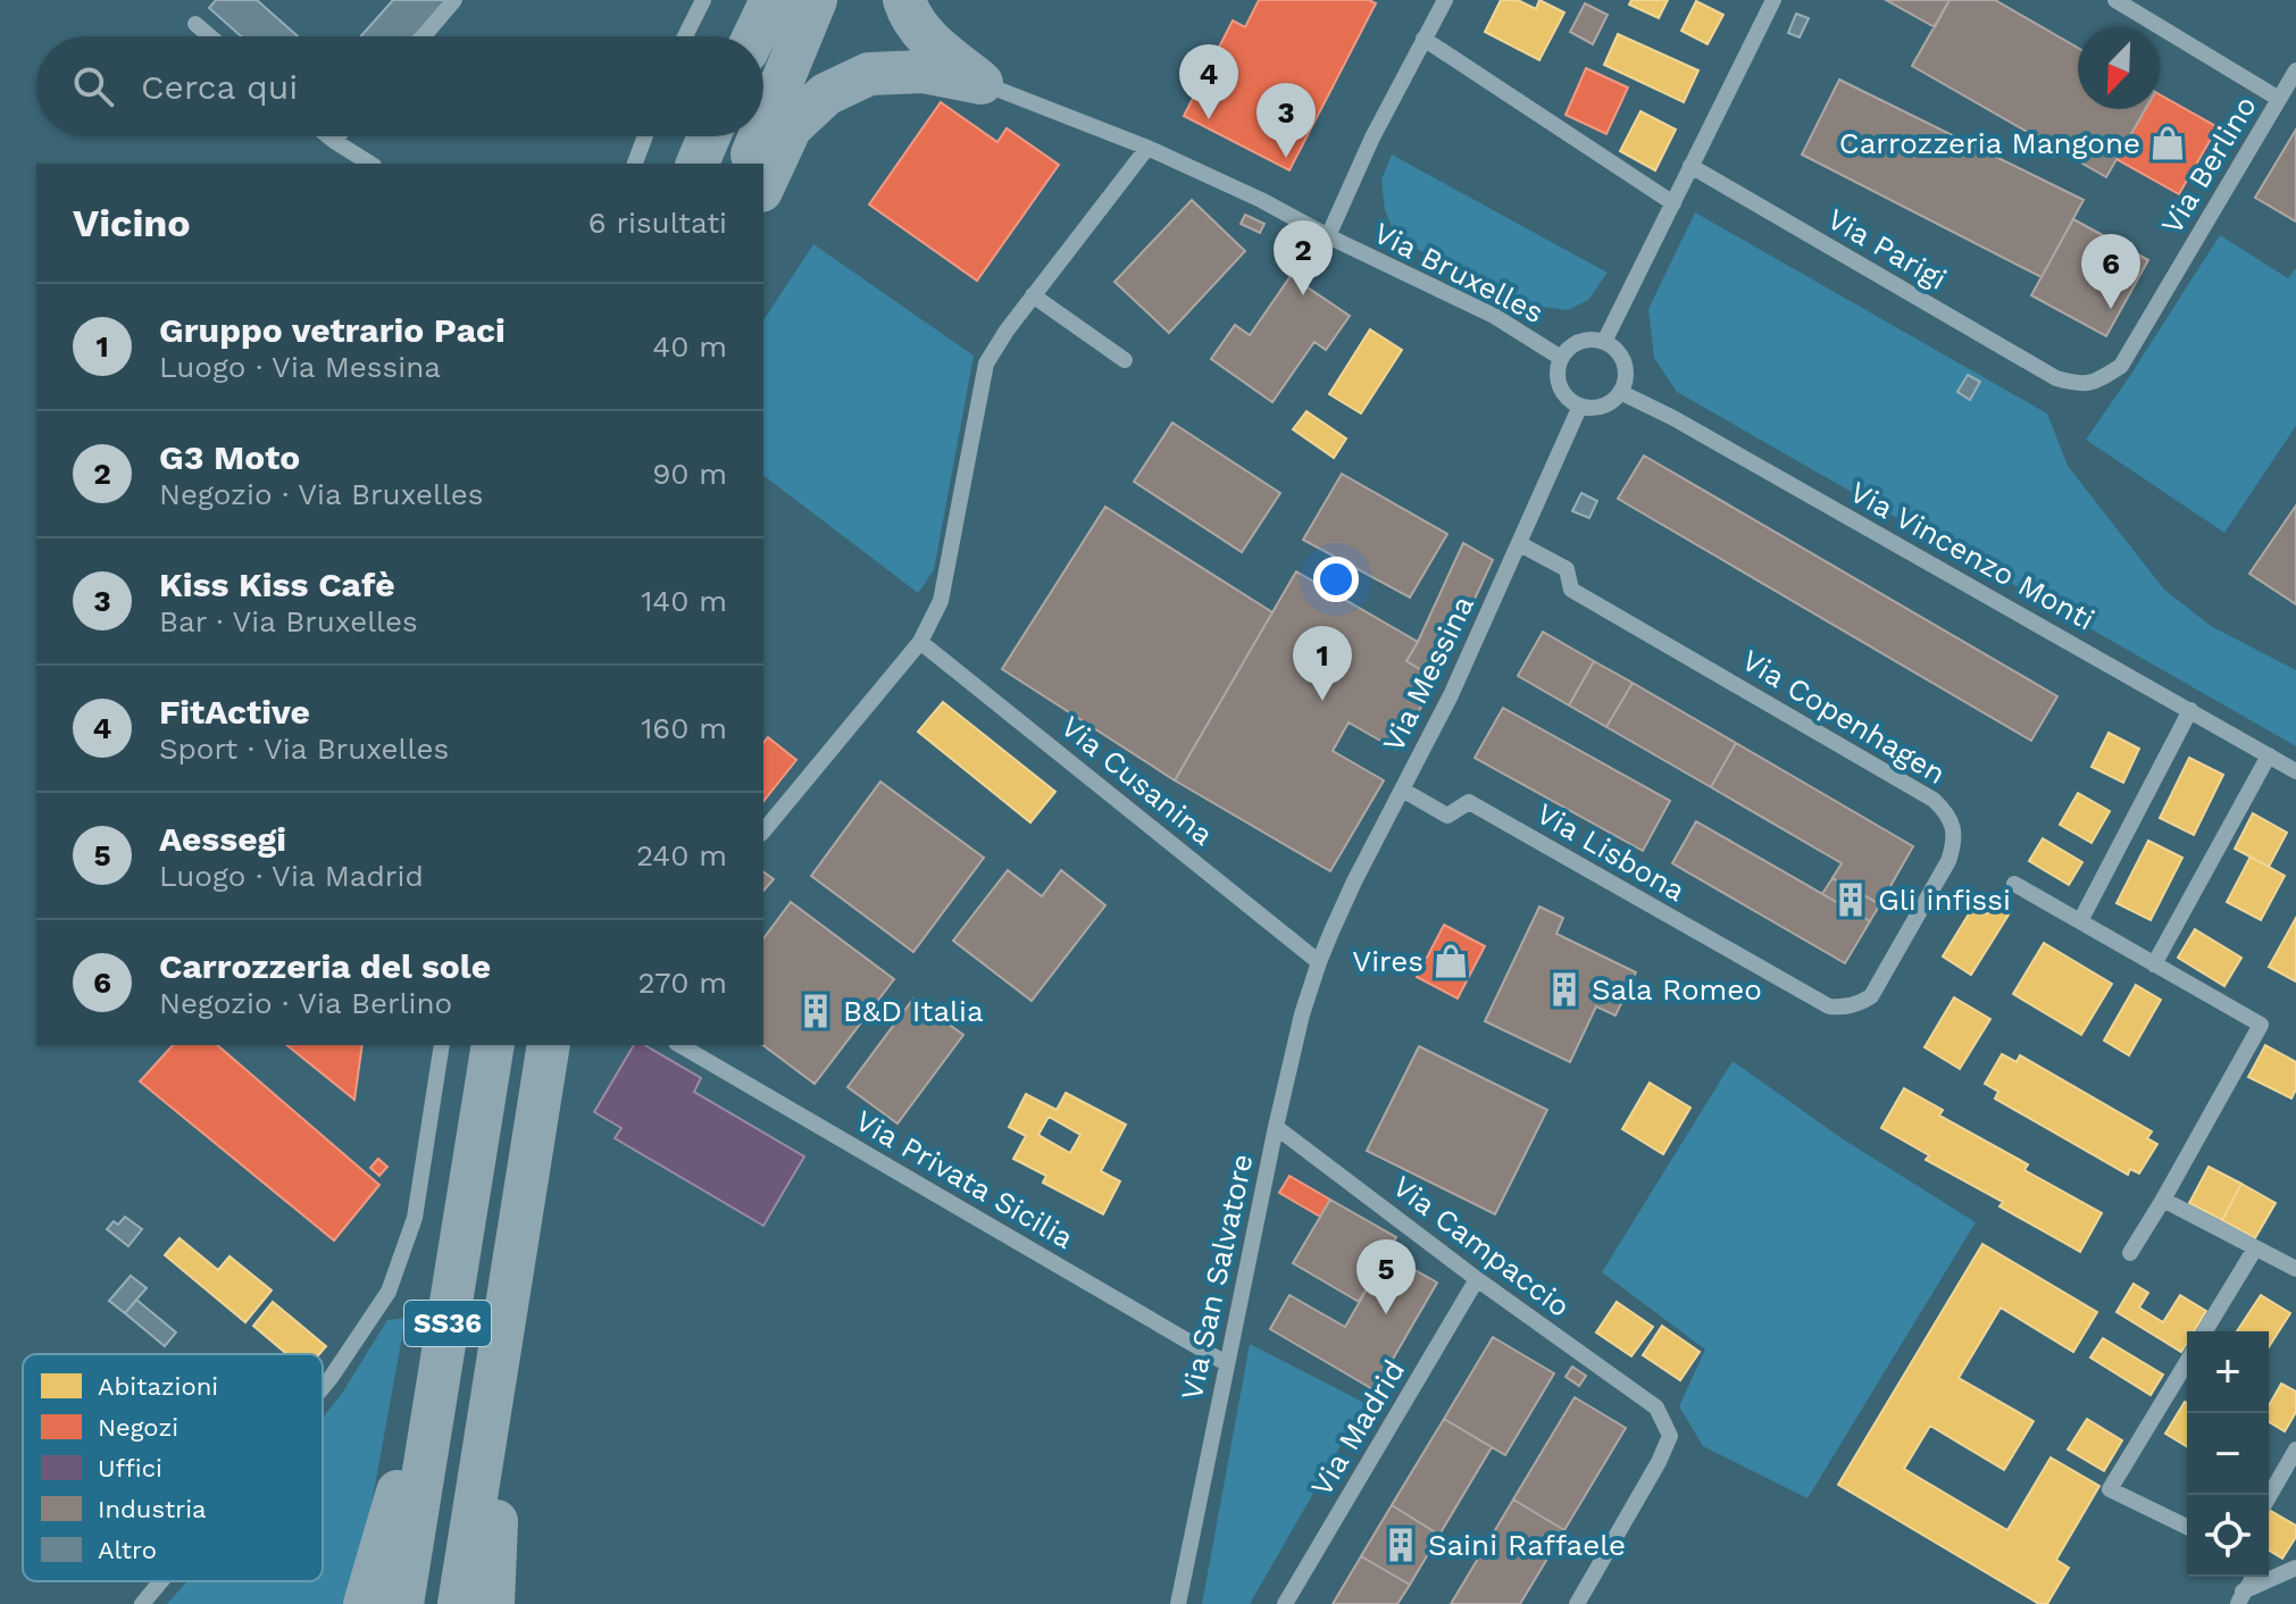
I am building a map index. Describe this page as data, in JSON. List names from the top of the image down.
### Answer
{
  "streets": {
    "highway": ["SS36"],
    "street": [
      "Via Berlino",
      "Via Parigi",
      "Via Bruxelles",
      "Via Vincenzo Monti",
      "Via Messina",
      "Via Copenhagen",
      "Via Cusanina",
      "Via Lisbona",
      "Via Privata Sicilia",
      "Via Campaccio",
      "Via San Salvatore",
      "Via Madrid"
    ]
  },
  "crossings": [
    ["Via Berlino", "Via Parigi"],
    ["Via Bruxelles", "Via Vincenzo Monti"],
    ["Via Bruxelles", "Via Messina"],
    ["Via Vincenzo Monti", "Via Messina"],
    ["Via Messina", "Via Copenhagen"],
    ["Via Messina", "Via Cusanina"],
    ["Via Messina", "Via Lisbona"],
    ["Via Messina", "Via San Salvatore"],
    ["Via Copenhagen", "Via Lisbona"],
    ["Via Cusanina", "Via San Salvatore"],
    ["Via Privata Sicilia", "Via San Salvatore"],
    ["Via Campaccio", "Via San Salvatore"],
    ["Via Campaccio", "Via Madrid"]
  ],
  "places": {
    "shop": ["Carrozzeria Mangone", "Vires"],
    "building": [
      "Gli infissi",
      "Sala Romeo",
      "B&D Italia",
      "Saini Raffaele"
    ]
  },
  "legend": [
    "Abitazioni",
    "Negozi",
    "Uffici",
    "Industria",
    "Altro"
  ],
  "north": "bottom left",
  "page": {
    "search": "Cerca qui",
    "pins": [
      "4",
      "3",
      "2",
      "6",
      "1",
      "5"
    ],
    "heading": ["Vicino", "6 risultati"],
    "list": [
      {
        "mark": "1",
        "name": "Gruppo vetrario Paci",
        "note": "Luogo · Via Messina",
        "value": "40 m"
      },
      {
        "mark": "2",
        "name": "G3 Moto",
        "note": "Negozio · Via Bruxelles",
        "value": "90 m"
      },
      {
        "mark": "3",
        "name": "Kiss Kiss Cafè",
        "note": "Bar · Via Bruxelles",
        "value": "140 m"
      },
      {
        "mark": "4",
        "name": "FitActive",
        "note": "Sport · Via Bruxelles",
        "value": "160 m"
      },
      {
        "mark": "5",
        "name": "Aessegi",
        "note": "Luogo · Via Madrid",
        "value": "240 m"
      },
      {
        "mark": "6",
        "name": "Carrozzeria del sole",
        "note": "Negozio · Via Berlino",
        "value": "270 m"
      }
    ],
    "map_buttons": ["+", "−"]
  }
}
